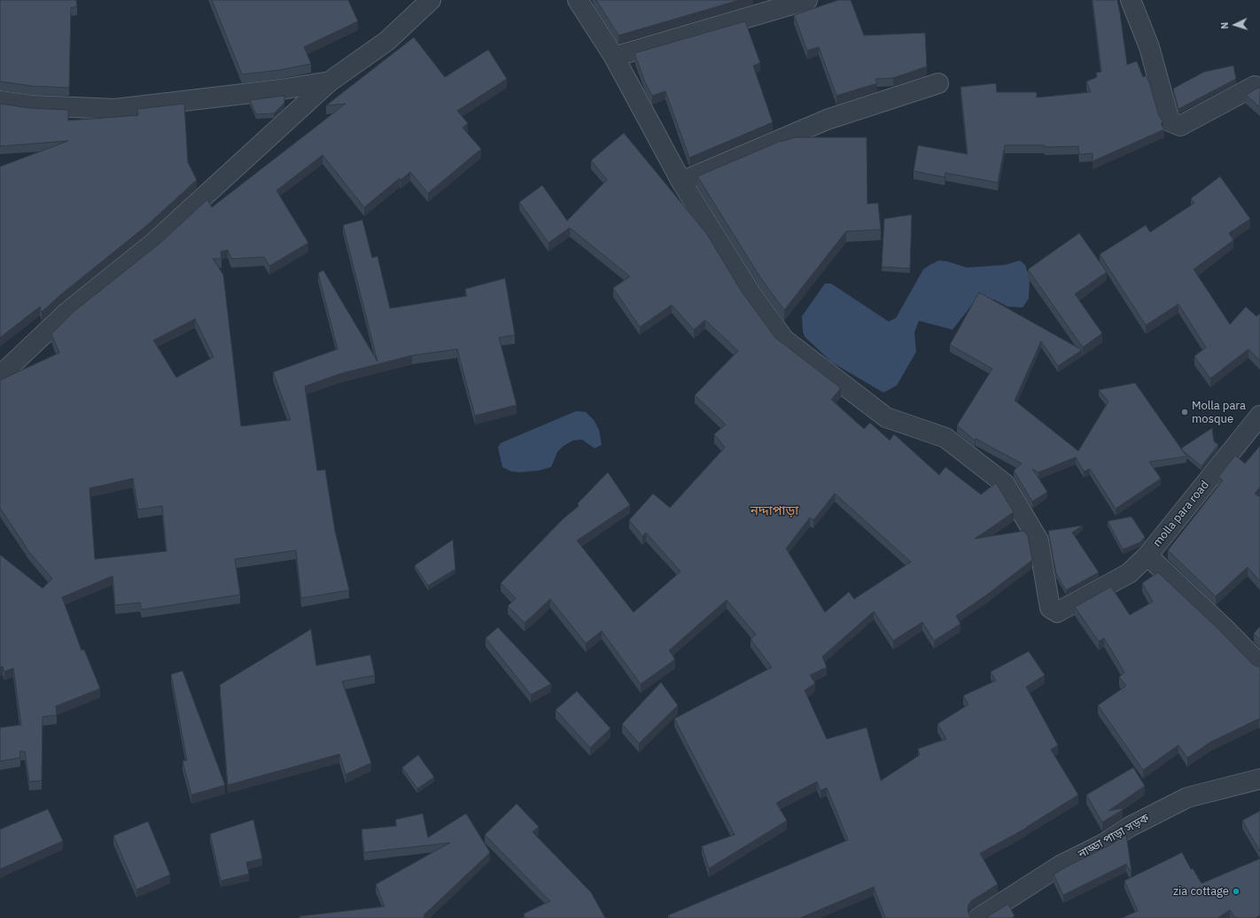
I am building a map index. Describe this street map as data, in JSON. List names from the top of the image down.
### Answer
{
  "streets": {
    "street": ["molla para road", "নাড্ডা পাড়া সড়ক"]
  },
  "districts": ["নদ্দাপাড়া"],
  "places": ["Molla para mosque", "zia cottage"],
  "north": "left"
}
